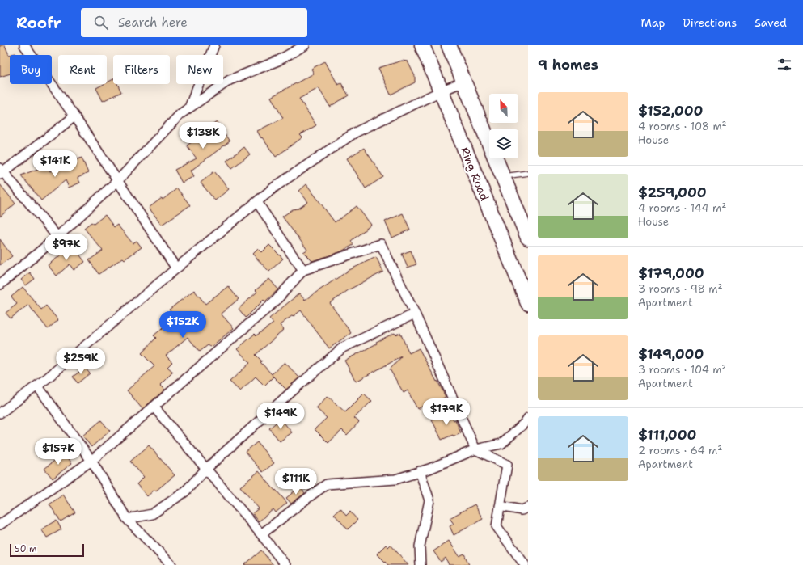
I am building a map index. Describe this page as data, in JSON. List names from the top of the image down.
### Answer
{
  "streets": {
    "main road": ["Ring Road"]
  },
  "scale_bar": "50 m",
  "north": "top left",
  "page": {
    "header": "Roofr",
    "search": "Search here",
    "nav": ["Map", "Directions", "Saved"],
    "heading": "9 homes",
    "chip": [
      "Buy",
      "Rent",
      "Filters",
      "New"
    ],
    "list": [
      {
        "name": "$152,000",
        "note": "4 rooms · 108 m² · House"
      },
      {
        "name": "$259,000",
        "note": "4 rooms · 144 m² · House"
      },
      {
        "name": "$179,000",
        "note": "3 rooms · 98 m² · Apartment"
      },
      {
        "name": "$149,000",
        "note": "3 rooms · 104 m² · Apartment"
      },
      {
        "name": "$111,000",
        "note": "2 rooms · 64 m² · Apartment"
      }
    ],
    "price": [
      "$138K",
      "$141K",
      "$97K",
      "$152K",
      "$259K",
      "$179K",
      "$149K",
      "$157K",
      "$111K"
    ],
    "scale": "50 m"
  }
}
